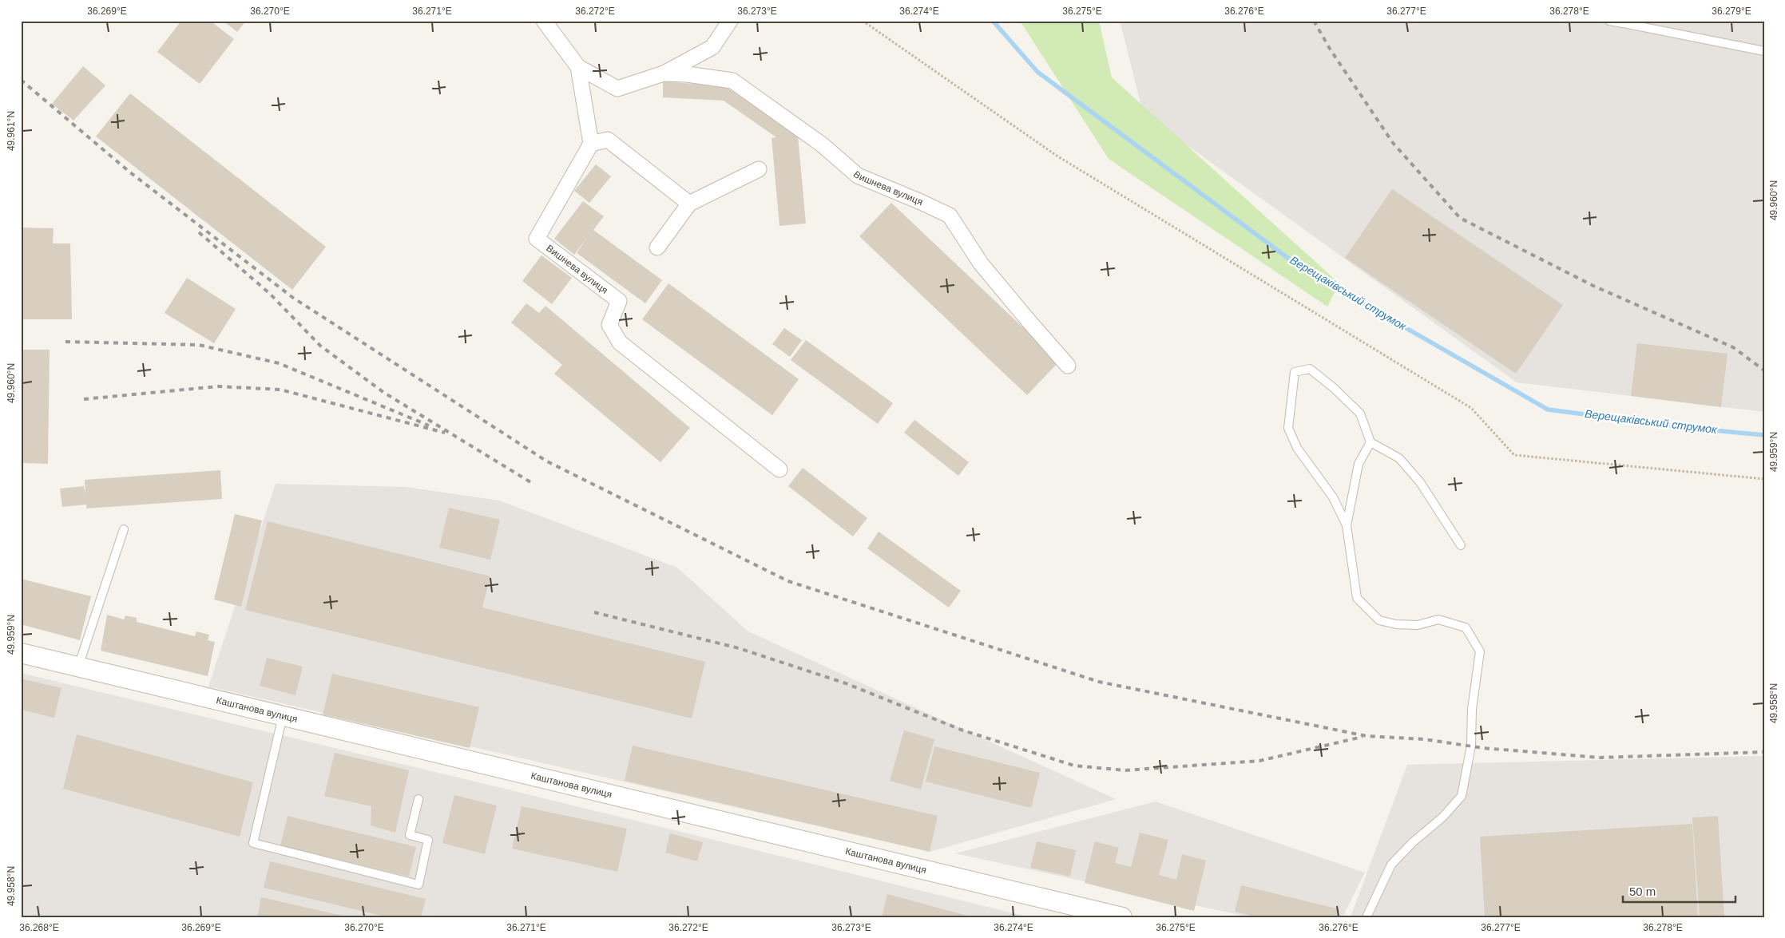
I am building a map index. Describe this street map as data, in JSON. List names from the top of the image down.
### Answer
{
  "streets": {
    "street": ["Вишнева вулиця", "Каштанова вулиця"]
  },
  "water": ["Верещаківський струмок"],
  "scale_bar": "50 m",
  "coordinates": [
    "36.269°E",
    "36.270°E",
    "36.271°E",
    "36.272°E",
    "36.273°E",
    "36.274°E",
    "36.275°E",
    "36.276°E",
    "36.277°E",
    "36.278°E",
    "36.279°E",
    "49.961°N",
    "49.960°N",
    "49.959°N",
    "49.958°N",
    "36.268°E"
  ]
}
